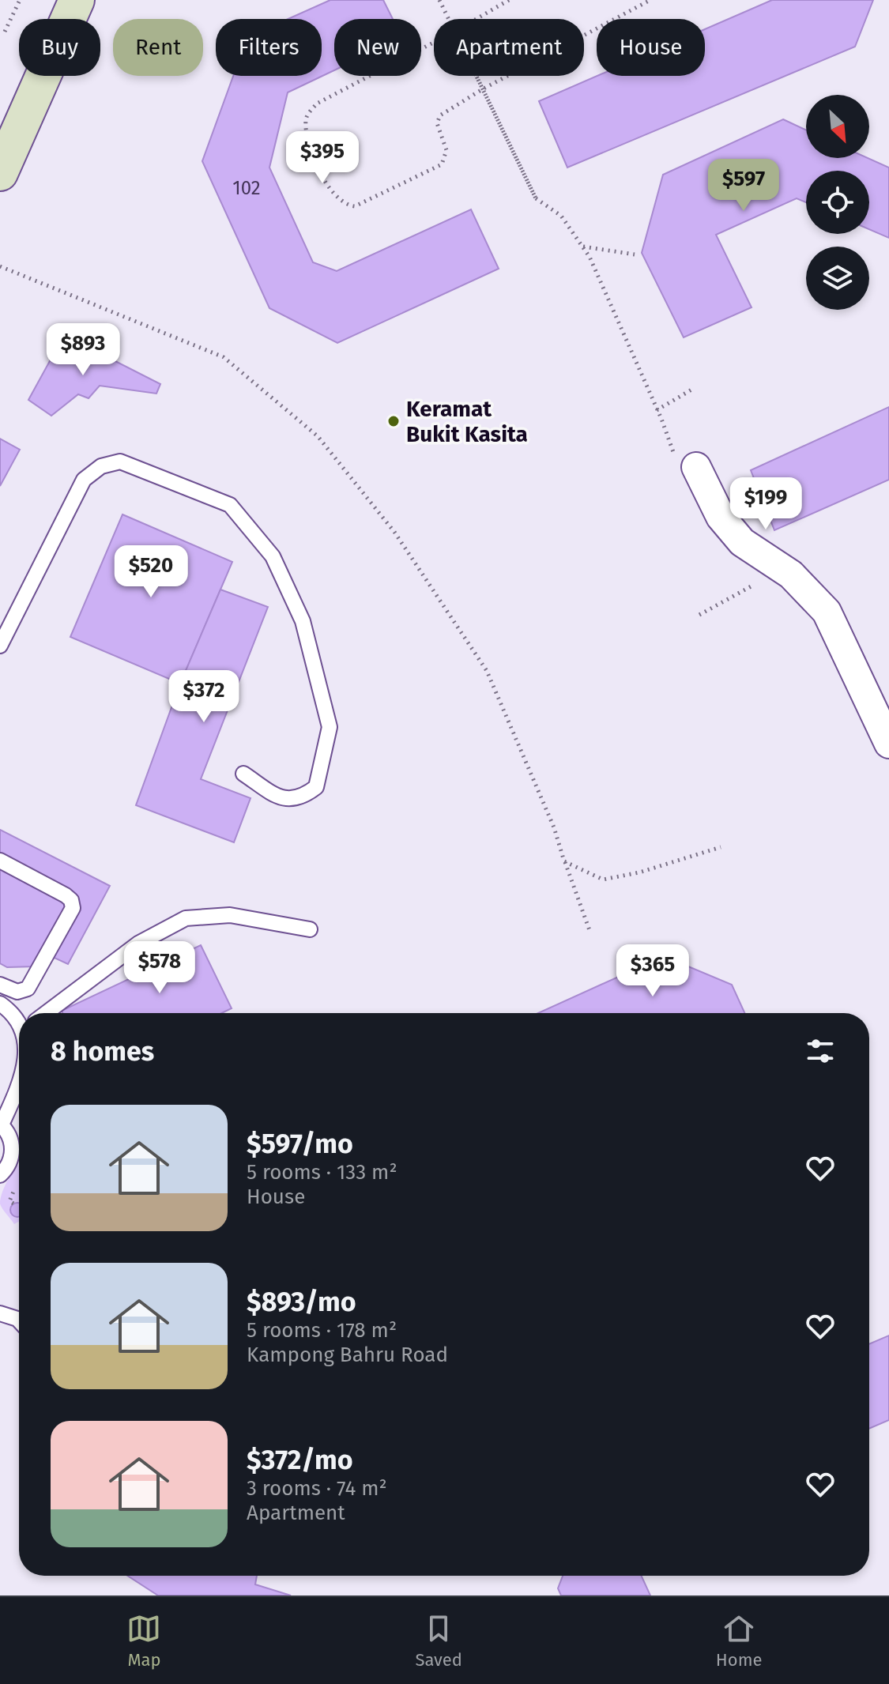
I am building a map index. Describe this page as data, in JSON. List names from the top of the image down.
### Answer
{
  "places": ["Keramat Bukit Kasita"],
  "house_numbers": ["102"],
  "north": "bottom right",
  "page": {
    "chip": [
      "Buy",
      "Rent",
      "Filters",
      "New",
      "Apartment",
      "House"
    ],
    "price": [
      "$395",
      "$597",
      "$893",
      "$199",
      "$520",
      "$372",
      "$578",
      "$365"
    ],
    "heading": "8 homes",
    "list": [
      {
        "name": "$597/mo",
        "note": "5 rooms · 133 m² · House"
      },
      {
        "name": "$893/mo",
        "note": "5 rooms · 178 m² · Kampong Bahru Road"
      },
      {
        "name": "$372/mo",
        "note": "3 rooms · 74 m² · Apartment"
      }
    ],
    "tabs": ["Map", "Saved", "Home"]
  }
}
